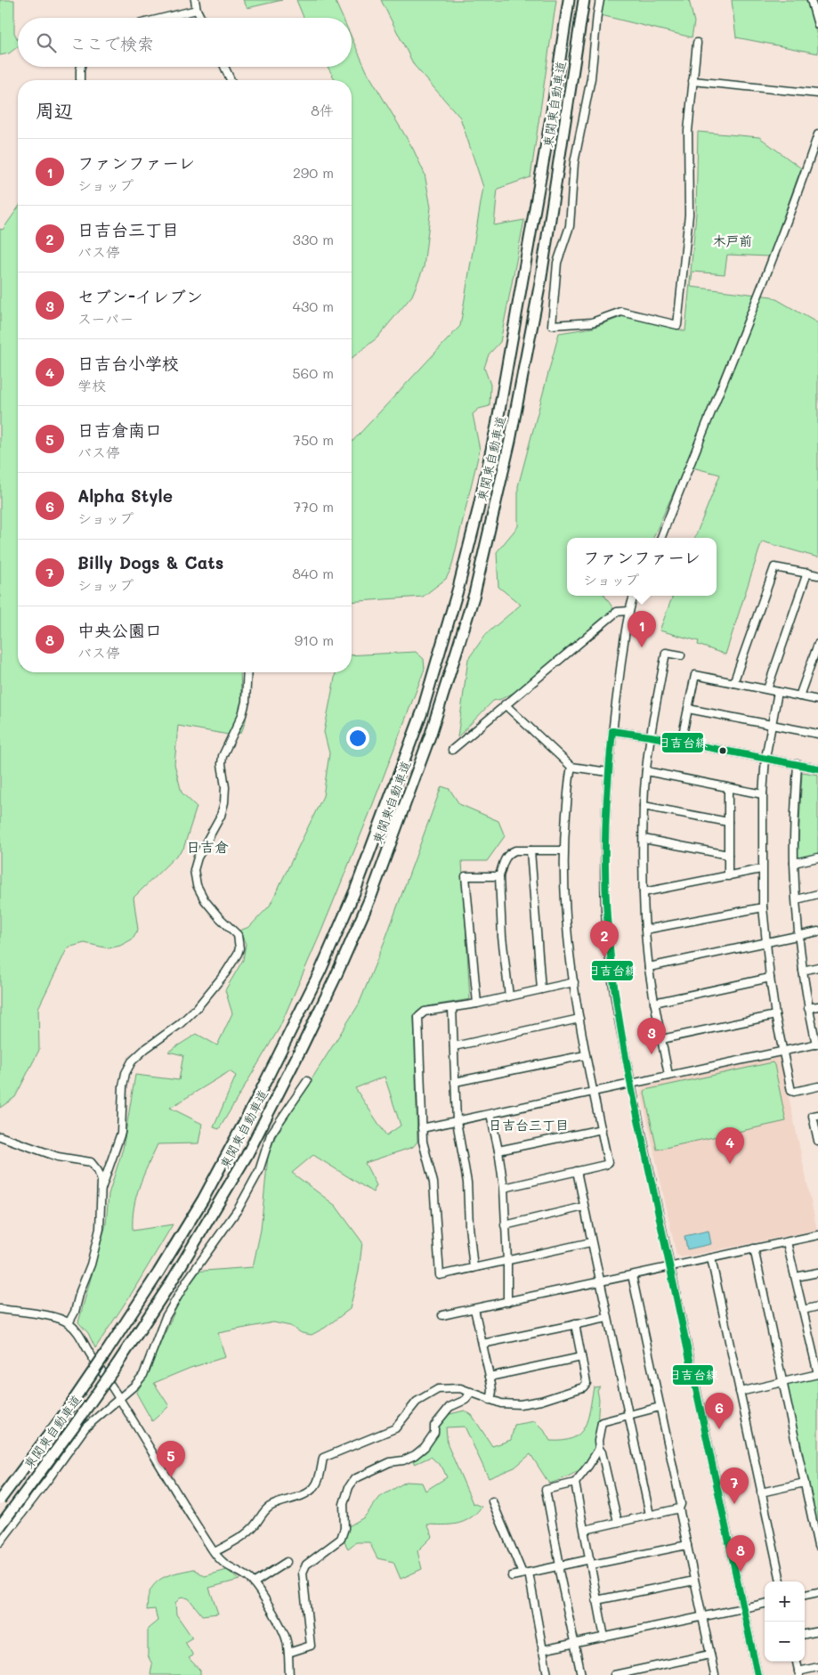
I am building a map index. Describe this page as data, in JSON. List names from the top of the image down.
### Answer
{
  "streets": {
    "highway": ["東関東自動車道"]
  },
  "districts": ["木戸前", "日吉倉", "日吉台三丁目"],
  "lines": ["transit line 日吉台線"],
  "page": {
    "search": "ここで検索",
    "heading": ["周辺", "8件"],
    "list": [
      {
        "mark": "1",
        "name": "ファンファーレ",
        "note": "ショップ",
        "value": "290 m"
      },
      {
        "mark": "2",
        "name": "日吉台三丁目",
        "note": "バス停",
        "value": "330 m"
      },
      {
        "mark": "3",
        "name": "セブン-イレブン",
        "note": "スーパー",
        "value": "430 m"
      },
      {
        "mark": "4",
        "name": "日吉台小学校",
        "note": "学校",
        "value": "560 m"
      },
      {
        "mark": "5",
        "name": "日吉倉南口",
        "note": "バス停",
        "value": "750 m"
      },
      {
        "mark": "6",
        "name": "Alpha Style",
        "note": "ショップ",
        "value": "770 m"
      },
      {
        "mark": "7",
        "name": "Billy Dogs & Cats",
        "note": "ショップ",
        "value": "840 m"
      },
      {
        "mark": "8",
        "name": "中央公園口",
        "note": "バス停",
        "value": "910 m"
      }
    ],
    "popup": ["ファンファーレ", "ショップ"],
    "pins": [
      "1",
      "2",
      "3",
      "4",
      "6",
      "5",
      "7",
      "8"
    ],
    "map_buttons": ["+", "−"]
  }
}
